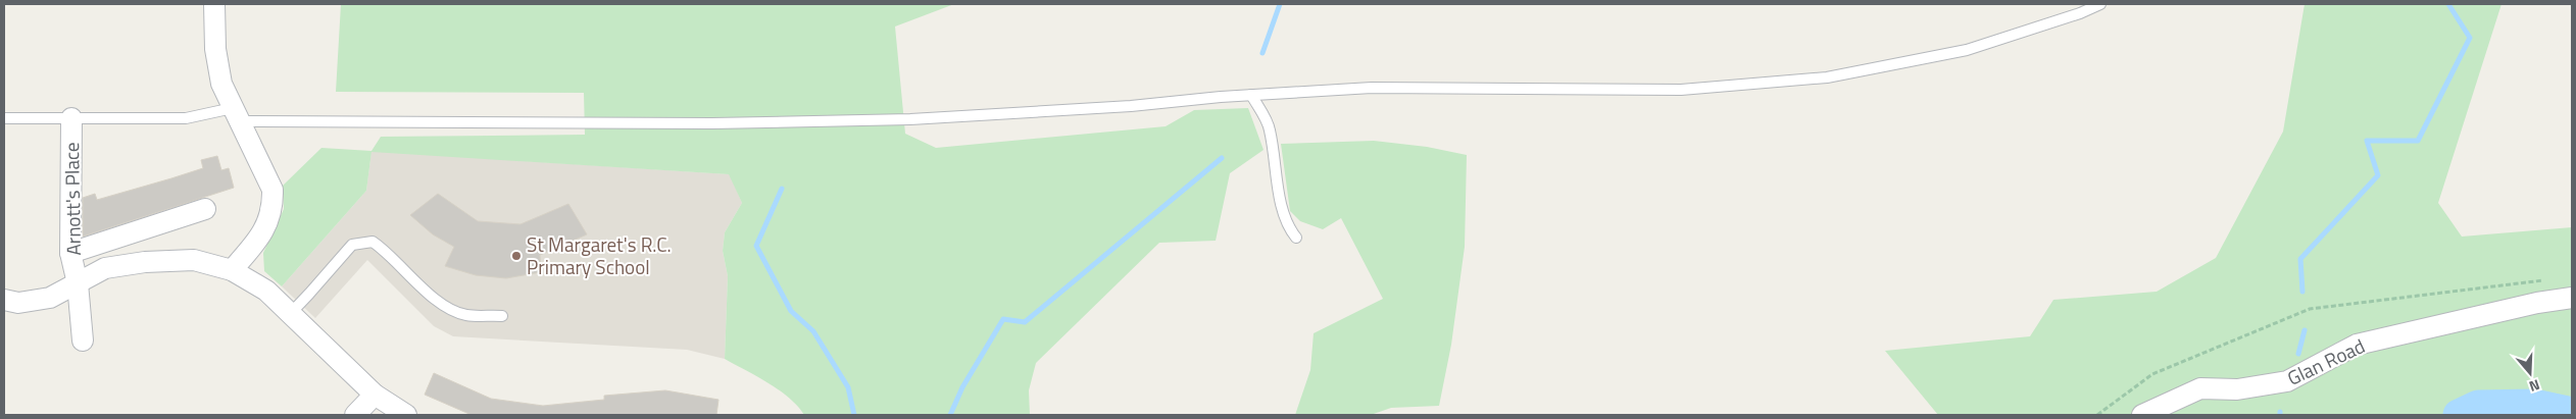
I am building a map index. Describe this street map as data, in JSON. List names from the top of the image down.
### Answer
{
  "streets": {
    "street": ["Arnott's Place", "Glan Road"]
  },
  "places": ["St Margaret's R.C. Primary School"],
  "north": "bottom"
}
